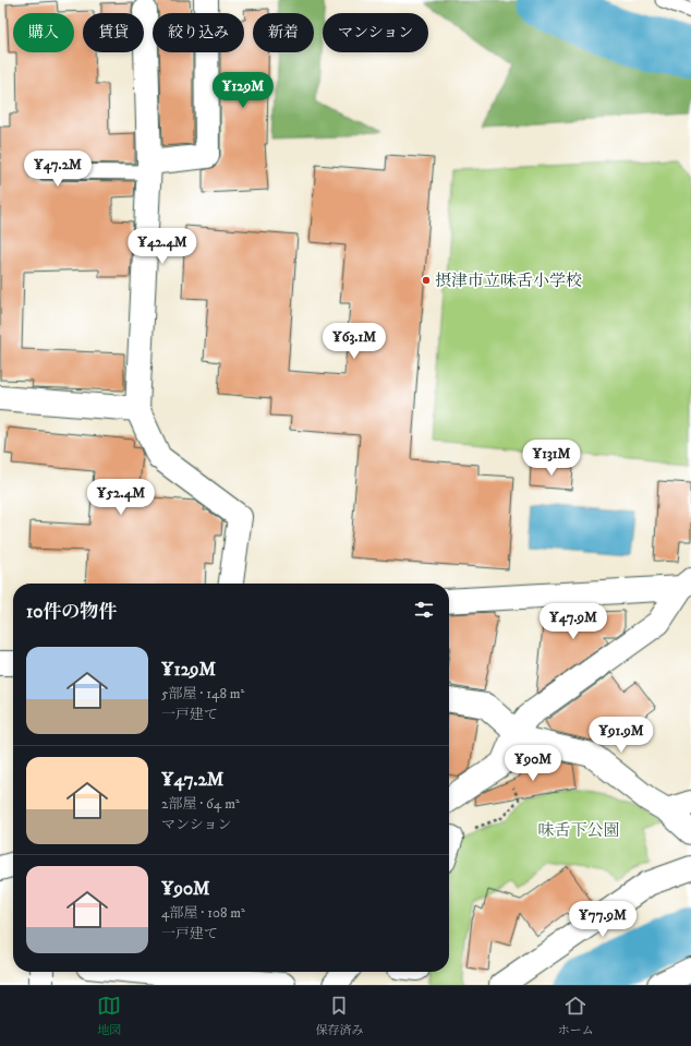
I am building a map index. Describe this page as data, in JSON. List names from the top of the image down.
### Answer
{
  "parks": ["味舌下公園"],
  "places": ["摂津市立味舌小学校"],
  "page": {
    "chip": [
      "購入",
      "賃貸",
      "絞り込み",
      "新着",
      "マンション"
    ],
    "price": [
      "¥129M",
      "¥47.2M",
      "¥42.4M",
      "¥63.1M",
      "¥131M",
      "¥52.4M",
      "¥47.9M",
      "¥91.9M",
      "¥90M",
      "¥77.9M"
    ],
    "heading": "10件の物件",
    "list": [
      {
        "name": "¥129M",
        "note": "5部屋 · 148 m² · 一戸建て"
      },
      {
        "name": "¥47.2M",
        "note": "2部屋 · 64 m² · マンション"
      },
      {
        "name": "¥90M",
        "note": "4部屋 · 108 m² · 一戸建て"
      }
    ],
    "tabs": ["地図", "保存済み", "ホーム"]
  }
}
